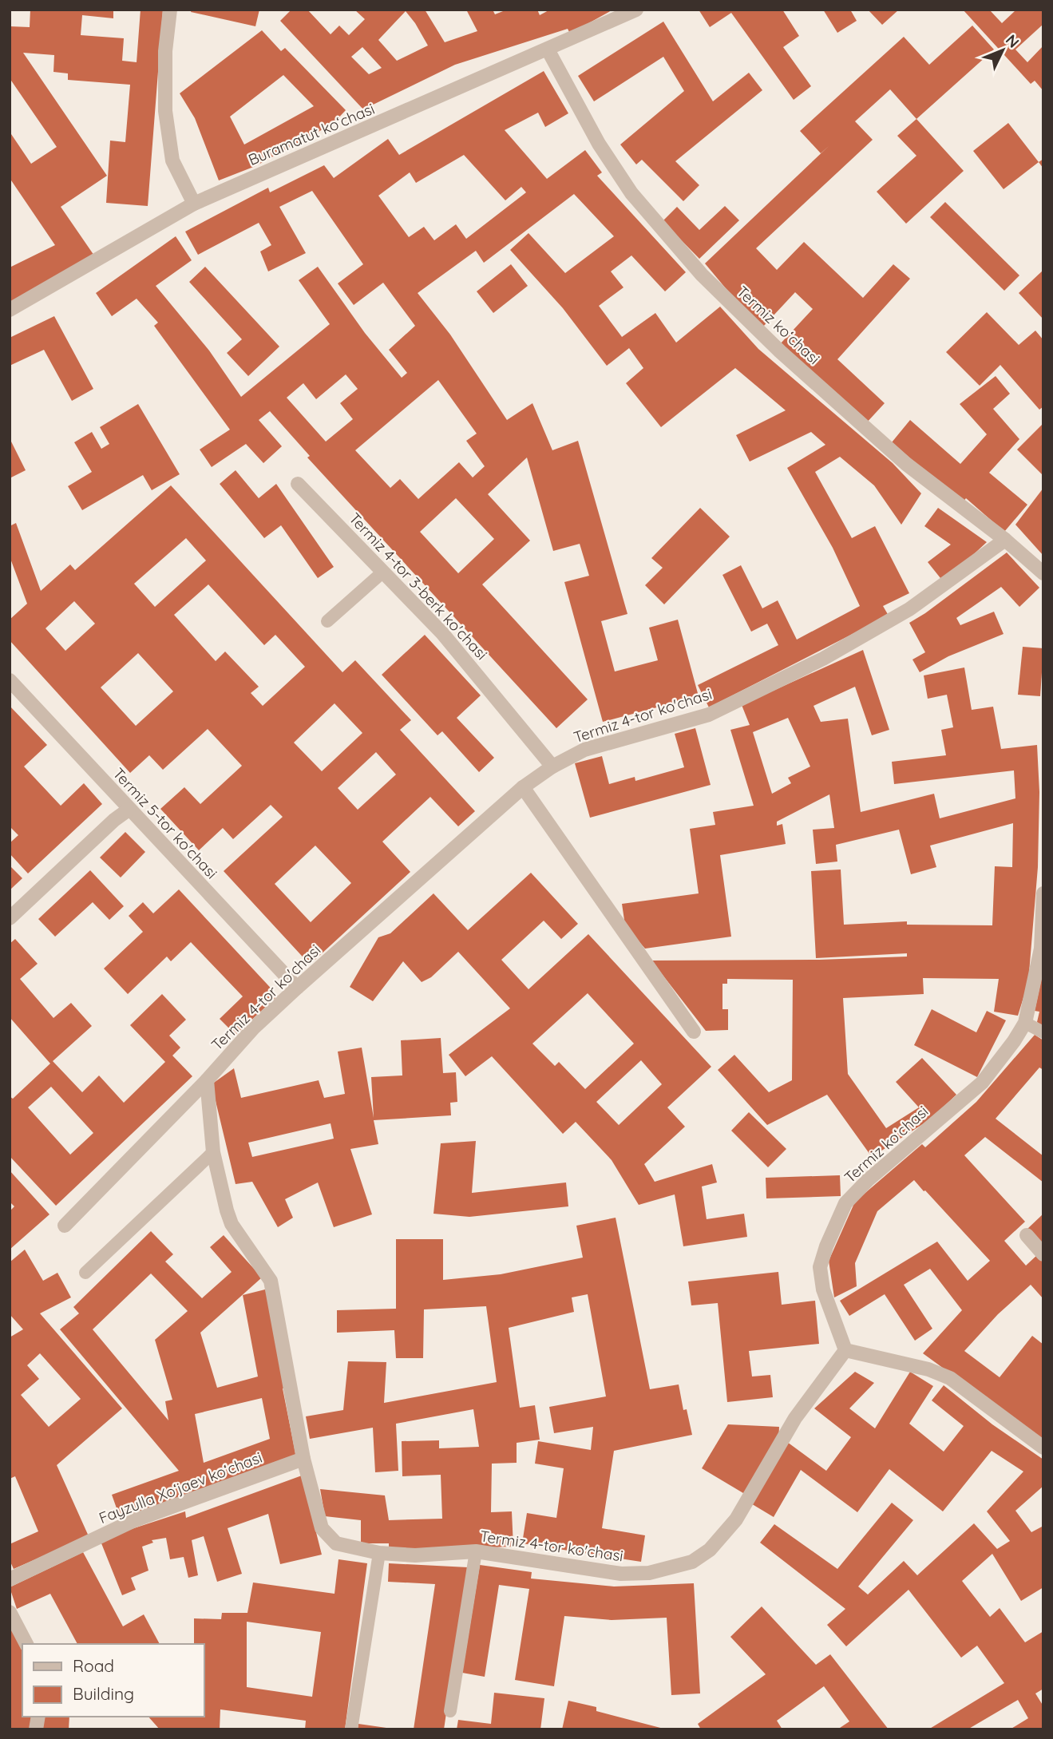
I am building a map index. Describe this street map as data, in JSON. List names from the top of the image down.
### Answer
{
  "streets": {
    "street": [
      "Buramatut koʻchasi",
      "Termiz koʻchasi",
      "Termiz 4-tor 3-berk koʼchasi",
      "Termiz 4-tor koʼchasi",
      "Termiz 5-tor koʼchasi",
      "Fayzulla Xoʻjaev koʻchasi"
    ]
  },
  "crossings": [
    ["Buramatut koʻchasi", "Termiz koʻchasi"],
    ["Termiz koʻchasi", "Termiz 4-tor koʼchasi"],
    ["Termiz 4-tor 3-berk koʼchasi", "Termiz 4-tor koʼchasi"],
    ["Termiz 4-tor koʼchasi", "Termiz 5-tor koʼchasi"],
    ["Termiz 4-tor koʼchasi", "Fayzulla Xoʻjaev koʻchasi"]
  ],
  "legend": ["Road", "Building"],
  "north": "top right"
}
